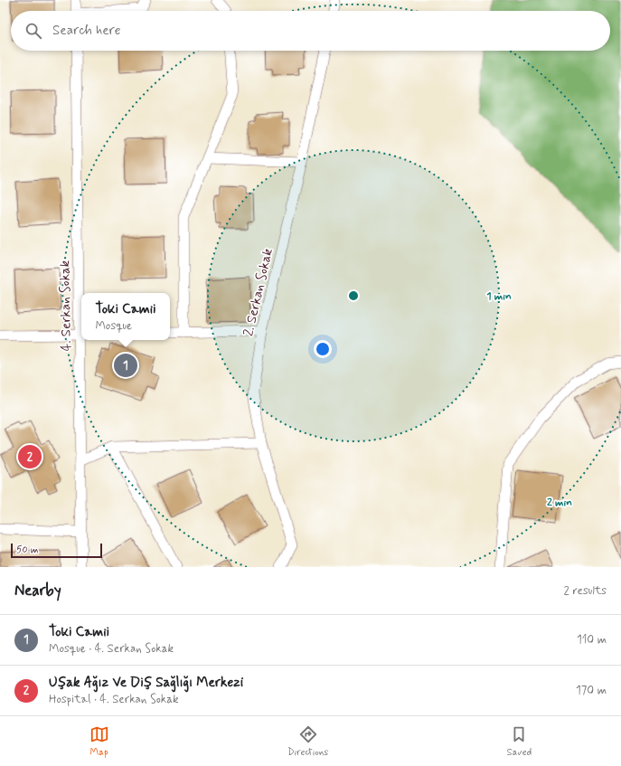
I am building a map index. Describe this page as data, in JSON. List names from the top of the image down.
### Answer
{
  "streets": {
    "street": ["2. Serkan Sokak", "4. Serkan Sokak"]
  },
  "scale_bar": "50 m",
  "page": {
    "search": "Search here",
    "popup": ["Toki Camii", "Mosque"],
    "pins": ["1", "2"],
    "scale": "50 m",
    "heading": ["Nearby", "2 results"],
    "list": [
      {
        "mark": "1",
        "name": "Toki Camii",
        "note": "Mosque · 4. Serkan Sokak",
        "value": "110 m"
      },
      {
        "mark": "2",
        "name": "Uşak Ağız Ve Diş Sağlığı Merkezi",
        "note": "Hospital · 4. Serkan Sokak",
        "value": "170 m"
      }
    ],
    "nav": ["Map", "Directions", "Saved"]
  },
  "rings": ["1 min", "2 min"]
}
